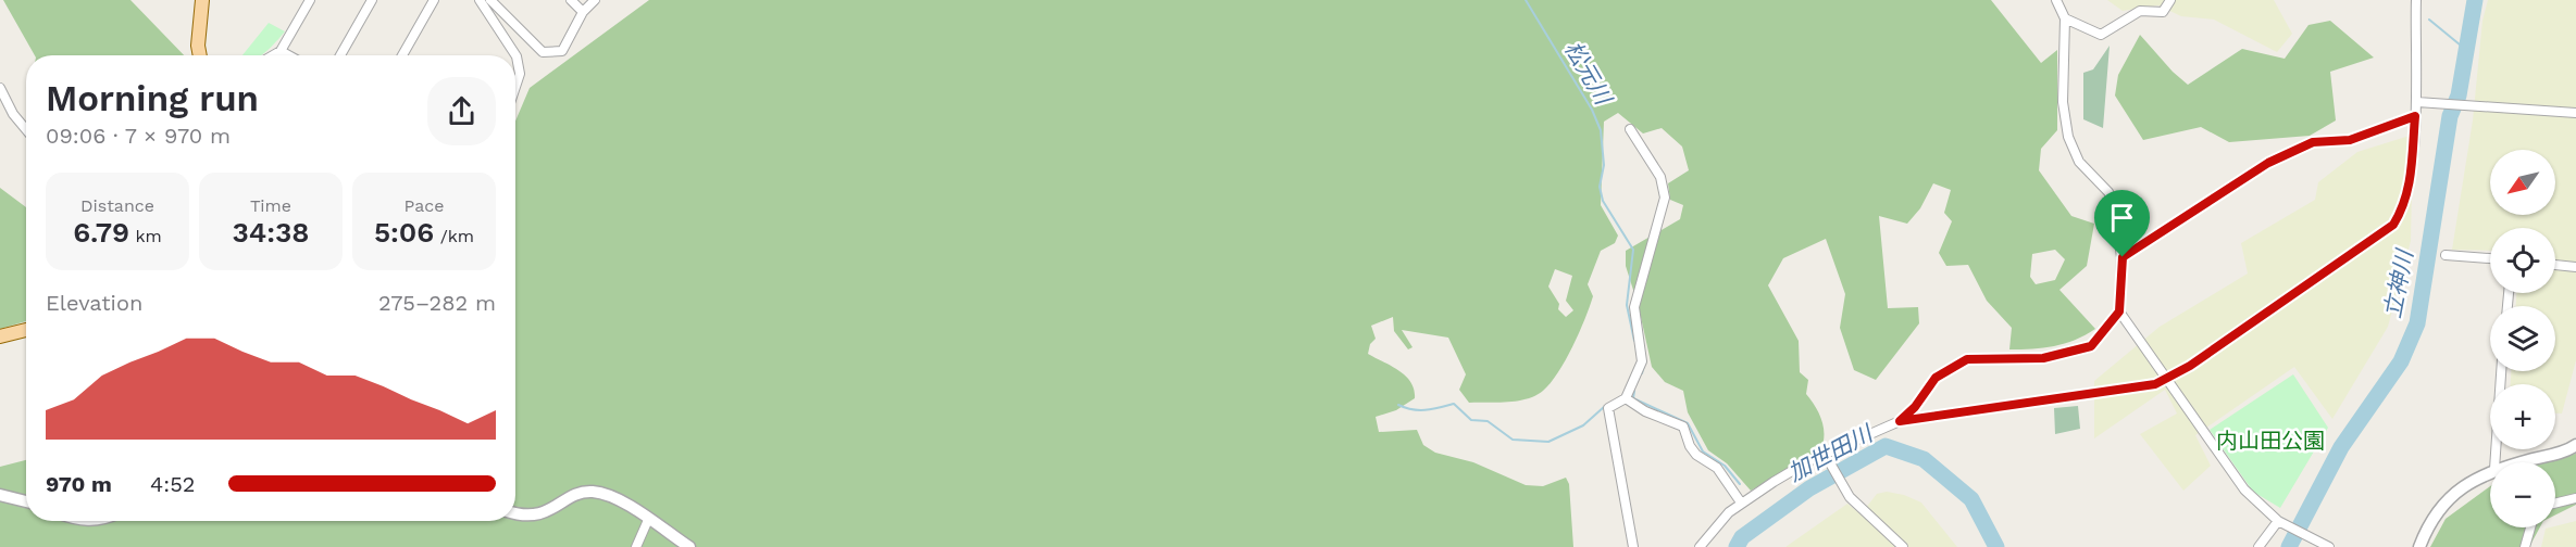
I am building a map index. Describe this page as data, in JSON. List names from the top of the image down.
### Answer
{
  "water": ["松元川", "立神川", "加世田川"],
  "parks": ["内山田公園"],
  "north": "bottom left",
  "page": {
    "heading": ["Morning run", "09:06 · 7 × 970 m"],
    "map_buttons": ["+", "−"],
    "stats": [
      ["Distance", "6.79 km"],
      ["Time", "34:38"],
      ["Pace", "5:06 /km"]
    ],
    "chart": ["Elevation", "275–282 m"],
    "list": [
      {
        "name": "970 m",
        "note": "4:52"
      }
    ]
  }
}
